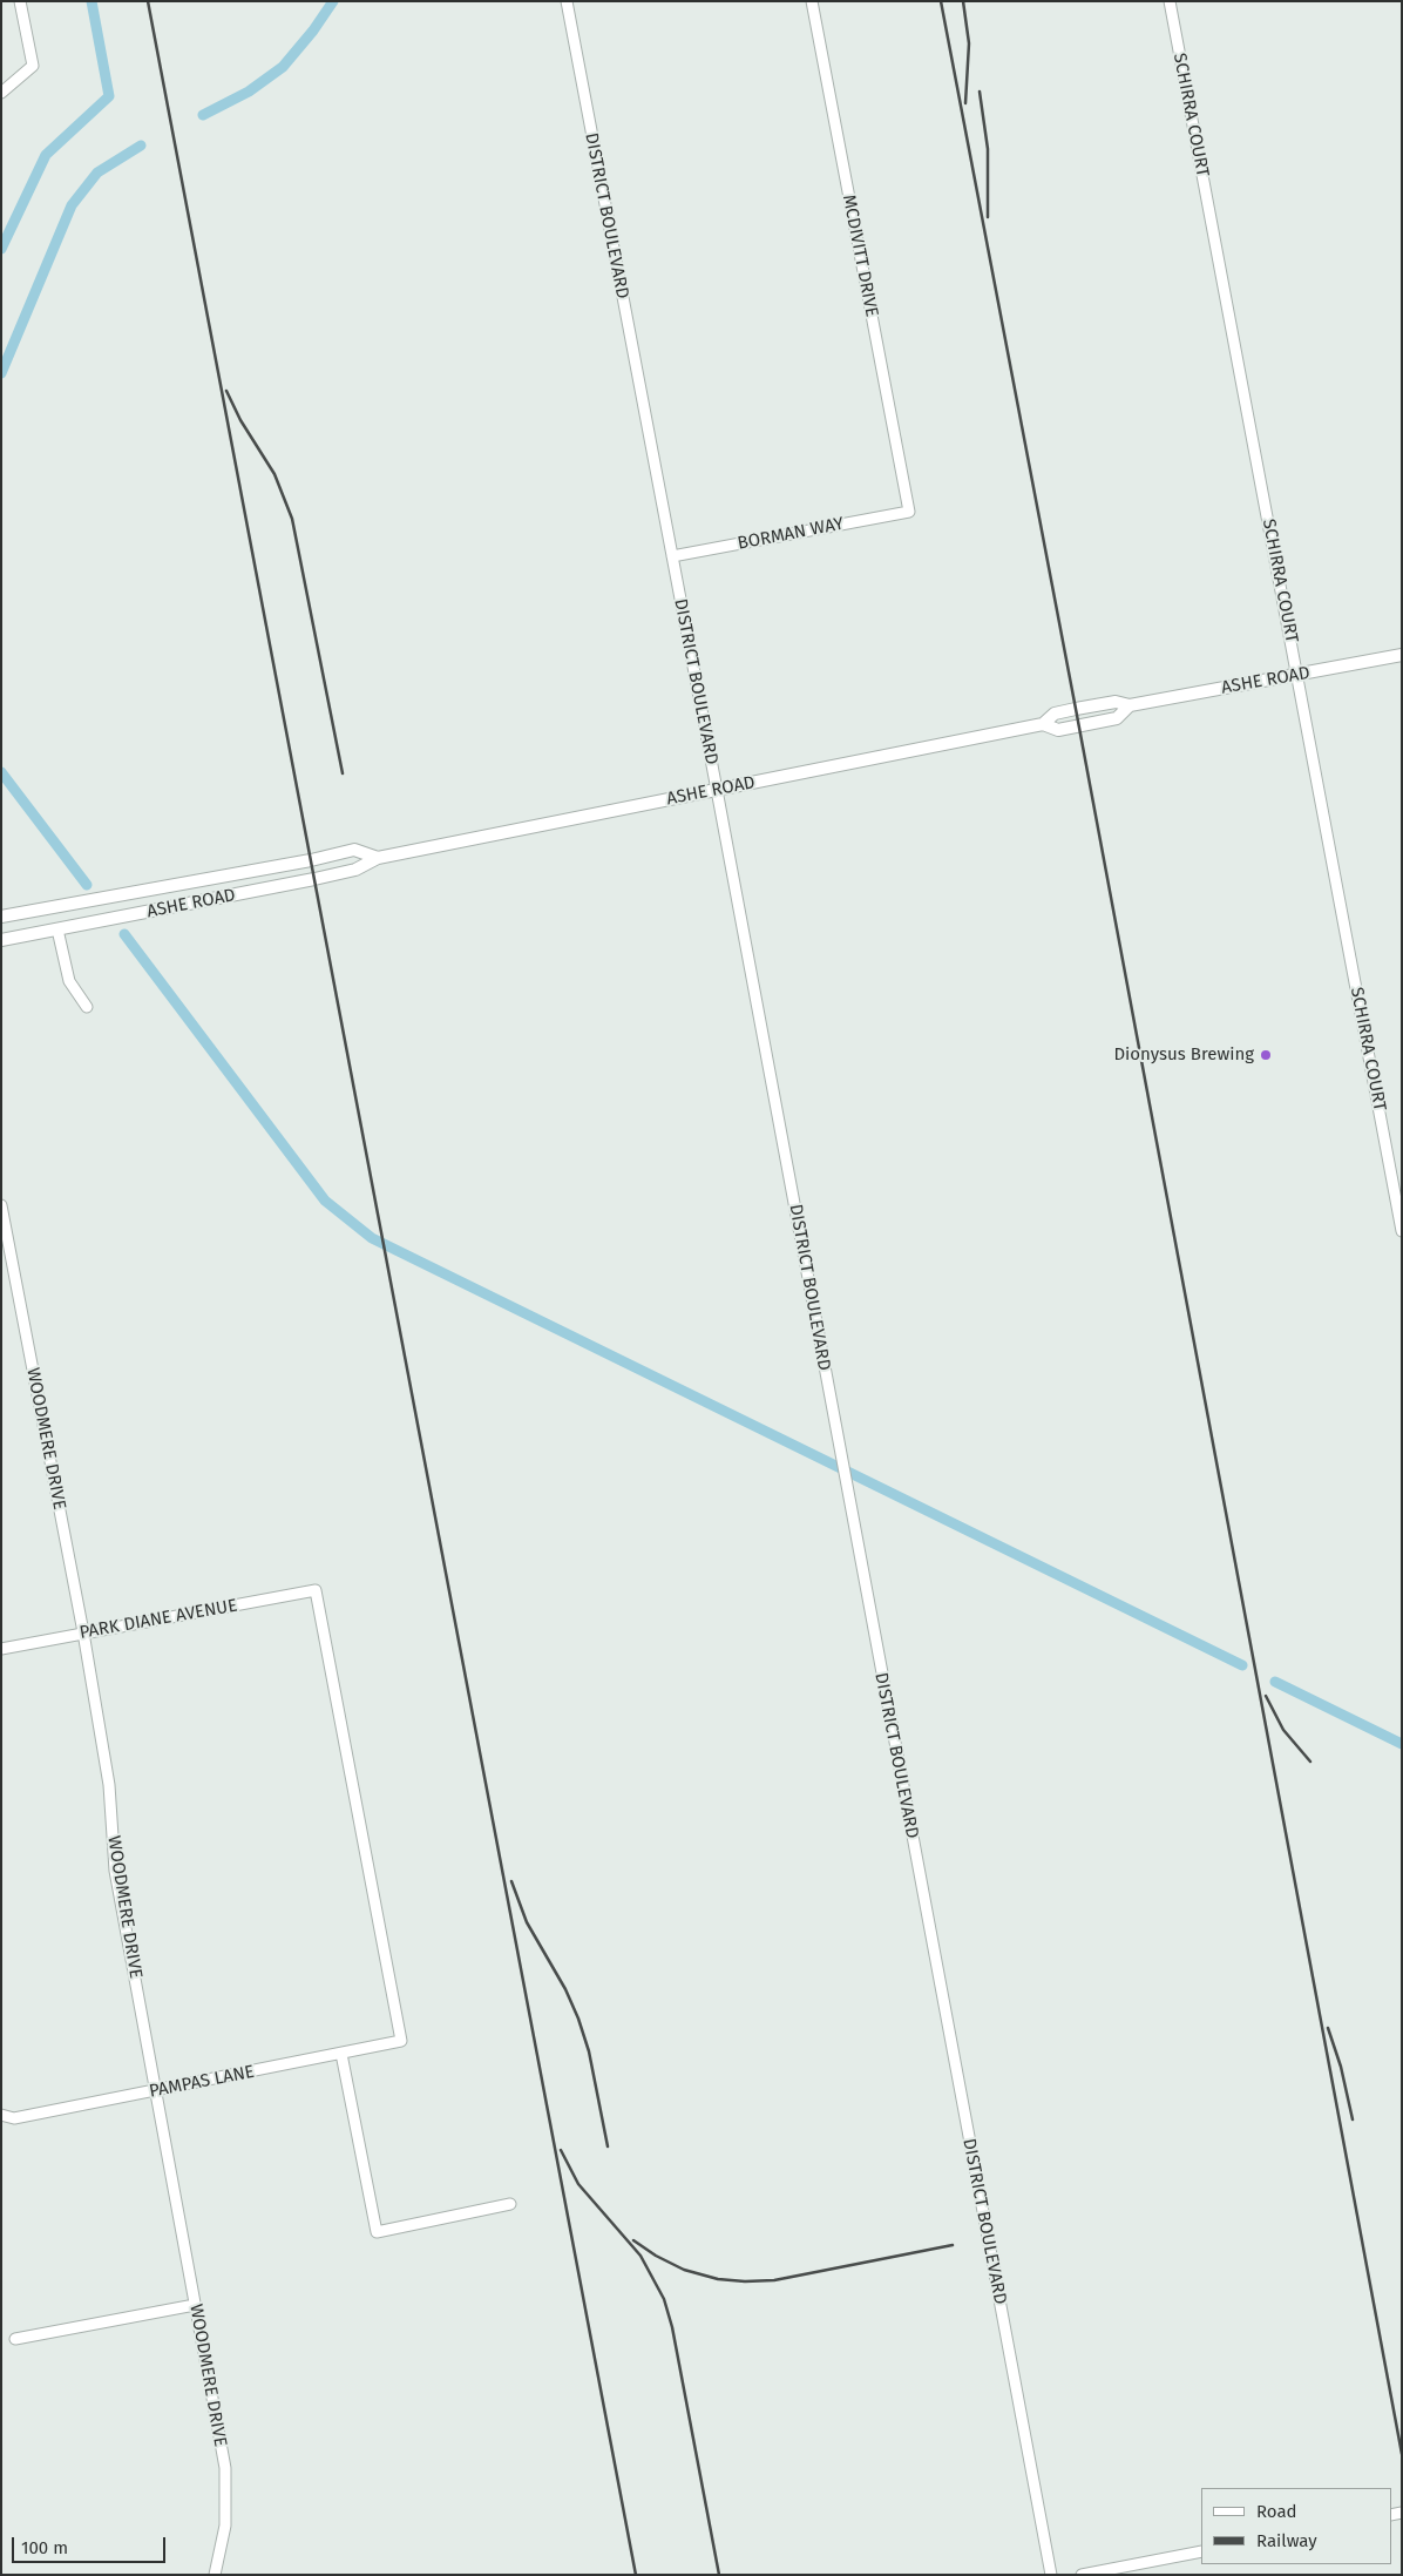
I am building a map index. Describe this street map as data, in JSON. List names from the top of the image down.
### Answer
{
  "streets": {
    "street": [
      "SCHIRRA COURT",
      "DISTRICT BOULEVARD",
      "MCDIVITT DRIVE",
      "BORMAN WAY",
      "ASHE ROAD",
      "WOODMERE DRIVE",
      "PARK DIANE AVENUE",
      "PAMPAS LANE"
    ]
  },
  "crossings": [
    ["SCHIRRA COURT", "ASHE ROAD"],
    ["DISTRICT BOULEVARD", "BORMAN WAY"],
    ["DISTRICT BOULEVARD", "ASHE ROAD"],
    ["MCDIVITT DRIVE", "BORMAN WAY"],
    ["WOODMERE DRIVE", "PARK DIANE AVENUE"],
    ["WOODMERE DRIVE", "PAMPAS LANE"],
    ["PARK DIANE AVENUE", "PAMPAS LANE"]
  ],
  "places": ["Dionysus Brewing"],
  "legend": ["Road", "Railway"],
  "scale_bar": "100 m"
}
